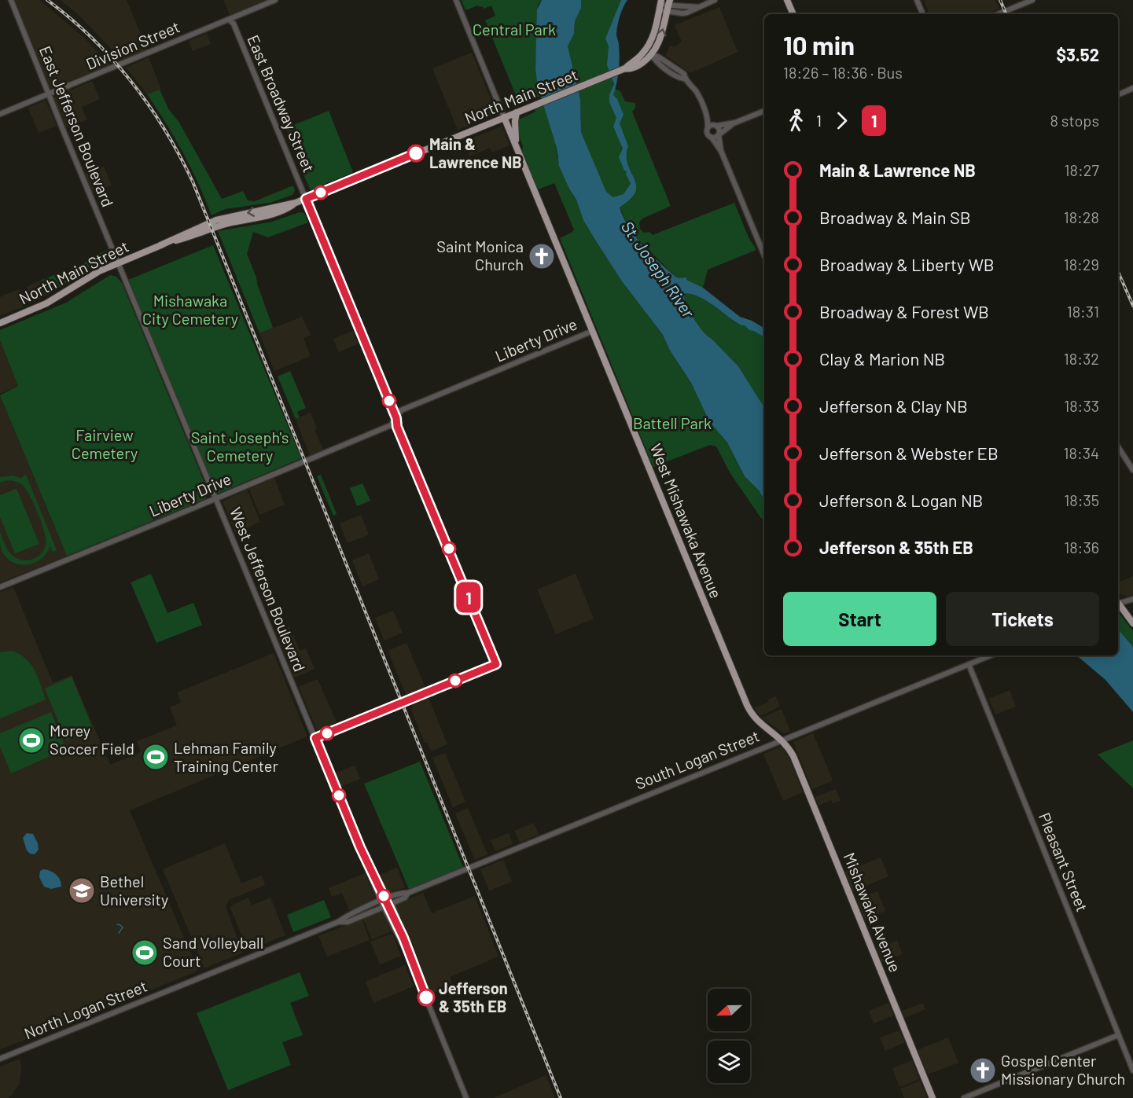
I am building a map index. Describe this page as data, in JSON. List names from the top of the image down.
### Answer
{
  "streets": {
    "main road": ["North Main Street", "West Mishawaka Avenue", "Mishawaka Avenue"],
    "street": [
      "Division Street",
      "East Broadway Street",
      "East Jefferson Boulevard",
      "Liberty Drive",
      "West Jefferson Boulevard",
      "South Logan Street",
      "Pleasant Street",
      "North Logan Street"
    ]
  },
  "crossings": [
    ["Division Street", "East Broadway Street"],
    ["Division Street", "East Jefferson Boulevard"],
    ["North Main Street", "East Broadway Street"],
    ["North Main Street", "East Jefferson Boulevard"],
    ["North Main Street", "West Mishawaka Avenue"],
    ["North Main Street", "West Jefferson Boulevard"],
    ["East Broadway Street", "Liberty Drive"],
    ["East Jefferson Boulevard", "West Jefferson Boulevard"],
    ["Liberty Drive", "West Mishawaka Avenue"],
    ["Liberty Drive", "West Jefferson Boulevard"],
    ["West Mishawaka Avenue", "South Logan Street"],
    ["West Mishawaka Avenue", "Mishawaka Avenue"],
    ["West Jefferson Boulevard", "South Logan Street"],
    ["West Jefferson Boulevard", "North Logan Street"],
    ["South Logan Street", "Pleasant Street"],
    ["South Logan Street", "Mishawaka Avenue"],
    ["South Logan Street", "North Logan Street"]
  ],
  "water": ["St. Joseph River"],
  "parks": [
    "Central Park",
    "Mishawaka City Cemetery",
    "Battell Park",
    "Fairview Cemetery",
    "Saint Joseph's Cemetery"
  ],
  "places": {
    "other": ["Main & Lawrence NB", "Jefferson & 35th EB"],
    "church": ["Saint Monica Church", "Gospel Center Missionary Church"],
    "sports": ["Morey Soccer Field", "Lehman Family Training Center", "Sand Volleyball Court"],
    "school or university": ["Bethel University"]
  },
  "lines": ["bus line 1"],
  "north": "left",
  "page": {
    "on_map": "1",
    "heading": ["10 min", "18:26 – 18:36 · Bus", "$3.52"],
    "legs": ["1", "1", "8 stops"],
    "list": [
      {
        "name": "Main & Lawrence NB",
        "value": "18:27"
      },
      {
        "name": "Broadway & Main SB",
        "value": "18:28"
      },
      {
        "name": "Broadway & Liberty WB",
        "value": "18:29"
      },
      {
        "name": "Broadway & Forest WB",
        "value": "18:31"
      },
      {
        "name": "Clay & Marion NB",
        "value": "18:32"
      },
      {
        "name": "Jefferson & Clay NB",
        "value": "18:33"
      },
      {
        "name": "Jefferson & Webster EB",
        "value": "18:34"
      },
      {
        "name": "Jefferson & Logan NB",
        "value": "18:35"
      },
      {
        "name": "Jefferson & 35th EB",
        "value": "18:36"
      }
    ],
    "buttons": ["Start", "Tickets"]
  }
}
